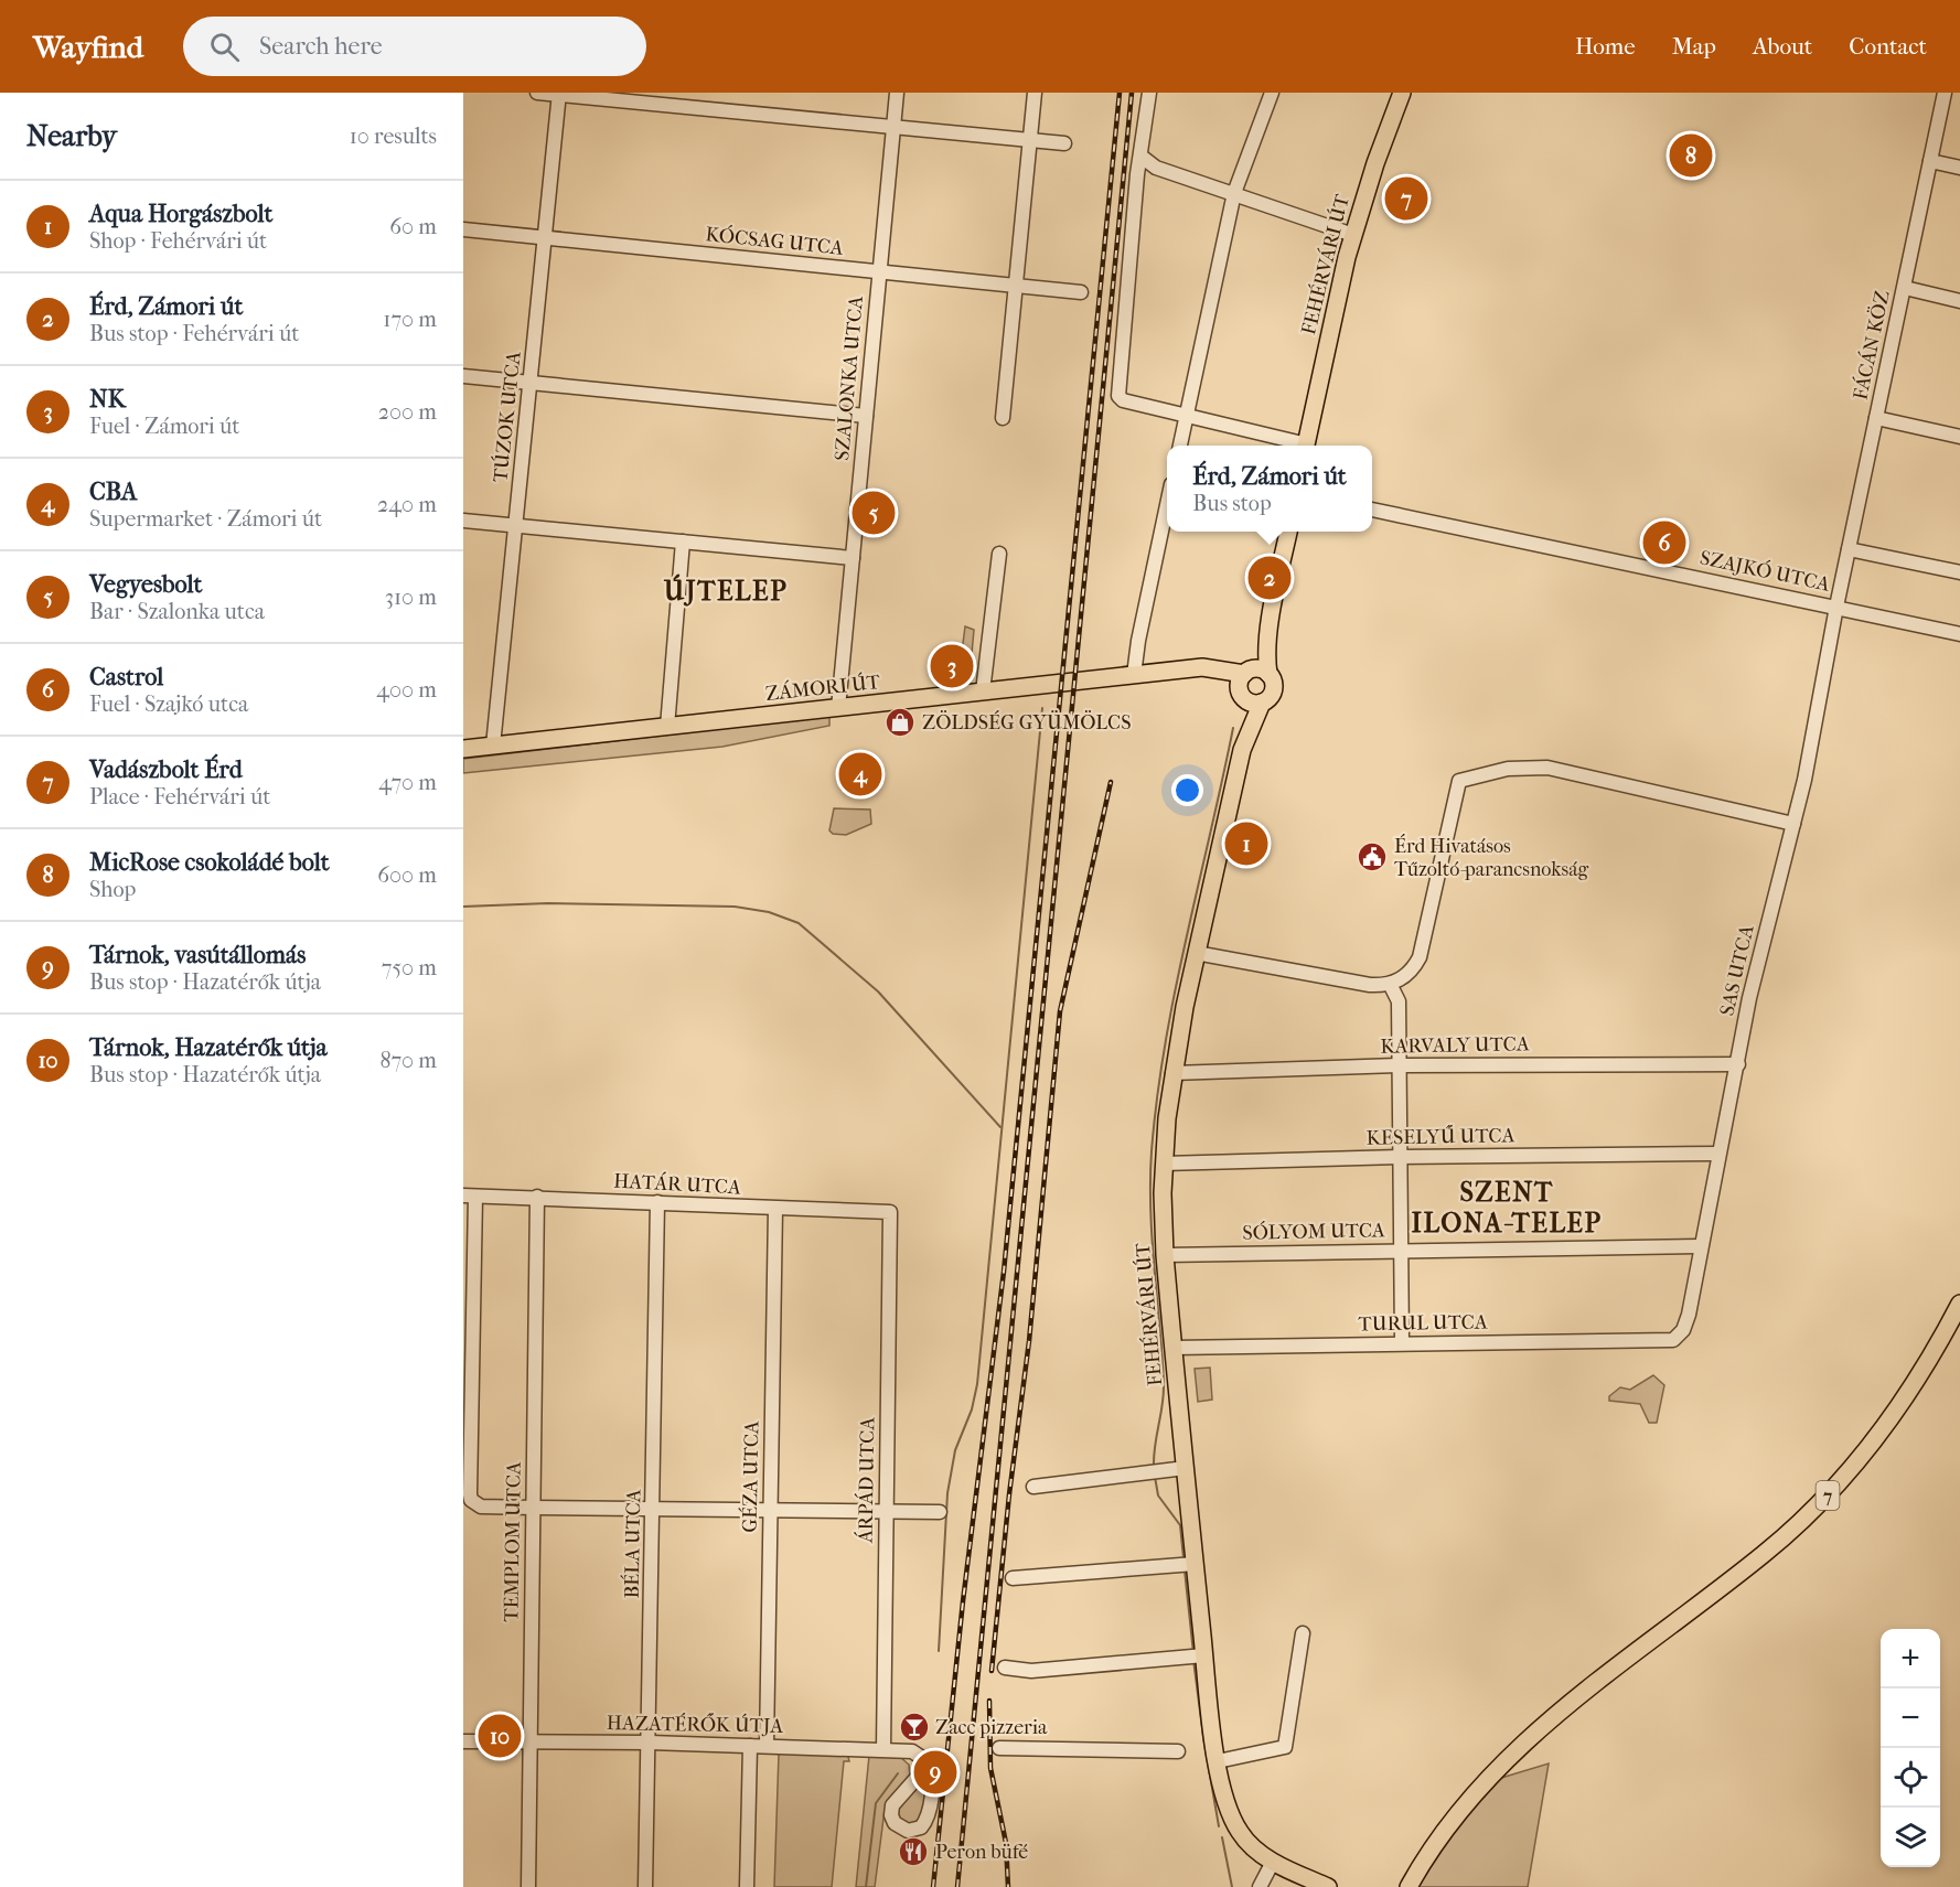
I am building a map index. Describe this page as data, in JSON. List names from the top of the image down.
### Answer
{
  "streets": {
    "main road": ["FEHÉRVÁRI ÚT", "ZÁMORI ÚT", "7"],
    "street": [
      "KÓCSAG UTCA",
      "FÁCÁN KÖZ",
      "SZALONKA UTCA",
      "TÚZOK UTCA",
      "SZAJKÓ UTCA",
      "SAS UTCA",
      "KARVALY UTCA",
      "KESELYŰ UTCA",
      "HATÁR UTCA",
      "SÓLYOM UTCA",
      "TURUL UTCA",
      "GÉZA UTCA",
      "ÁRPÁD UTCA",
      "TEMPLOM UTCA",
      "BÉLA UTCA",
      "HAZATÉRŐK ÚTJA"
    ]
  },
  "crossings": [
    ["KÓCSAG UTCA", "SZALONKA UTCA"],
    ["KÓCSAG UTCA", "TÚZOK UTCA"],
    ["FEHÉRVÁRI ÚT", "ZÁMORI ÚT"],
    ["FEHÉRVÁRI ÚT", "KARVALY UTCA"],
    ["FEHÉRVÁRI ÚT", "KESELYŰ UTCA"],
    ["FEHÉRVÁRI ÚT", "SÓLYOM UTCA"],
    ["FEHÉRVÁRI ÚT", "TURUL UTCA"],
    ["FÁCÁN KÖZ", "SZAJKÓ UTCA"],
    ["FÁCÁN KÖZ", "SAS UTCA"],
    ["SZALONKA UTCA", "ZÁMORI ÚT"],
    ["TÚZOK UTCA", "ZÁMORI ÚT"],
    ["SZAJKÓ UTCA", "SAS UTCA"],
    ["SAS UTCA", "KARVALY UTCA"],
    ["SAS UTCA", "KESELYŰ UTCA"],
    ["SAS UTCA", "SÓLYOM UTCA"],
    ["SAS UTCA", "TURUL UTCA"],
    ["HATÁR UTCA", "GÉZA UTCA"],
    ["HATÁR UTCA", "ÁRPÁD UTCA"],
    ["HATÁR UTCA", "TEMPLOM UTCA"],
    ["HATÁR UTCA", "BÉLA UTCA"],
    ["GÉZA UTCA", "HAZATÉRŐK ÚTJA"],
    ["ÁRPÁD UTCA", "HAZATÉRŐK ÚTJA"],
    ["TEMPLOM UTCA", "HAZATÉRŐK ÚTJA"],
    ["BÉLA UTCA", "HAZATÉRŐK ÚTJA"]
  ],
  "districts": ["ÚJTELEP", "SZENT ILONA-TELEP"],
  "places": {
    "shop": ["ZÖLDSÉG GYÜMÖLCS"],
    "public building": ["Érd Hivatásos Tűzoltó-parancsnokság"],
    "bar": ["Zacc pizzeria"],
    "restaurant": ["Peron büfé"]
  },
  "page": {
    "header": "Wayfind",
    "search": "Search here",
    "nav": [
      "Home",
      "Map",
      "About",
      "Contact"
    ],
    "heading": ["Nearby", "10 results"],
    "pins": [
      "8",
      "7",
      "5",
      "6",
      "2",
      "3",
      "4",
      "1",
      "10",
      "9"
    ],
    "list": [
      {
        "mark": "1",
        "name": "Aqua Horgászbolt",
        "note": "Shop · Fehérvári út",
        "value": "60 m"
      },
      {
        "mark": "2",
        "name": "Érd, Zámori út",
        "note": "Bus stop · Fehérvári út",
        "value": "170 m"
      },
      {
        "mark": "3",
        "name": "NK",
        "note": "Fuel · Zámori út",
        "value": "200 m"
      },
      {
        "mark": "4",
        "name": "CBA",
        "note": "Supermarket · Zámori út",
        "value": "240 m"
      },
      {
        "mark": "5",
        "name": "Vegyesbolt",
        "note": "Bar · Szalonka utca",
        "value": "310 m"
      },
      {
        "mark": "6",
        "name": "Castrol",
        "note": "Fuel · Szajkó utca",
        "value": "400 m"
      },
      {
        "mark": "7",
        "name": "Vadászbolt Érd",
        "note": "Place · Fehérvári út",
        "value": "470 m"
      },
      {
        "mark": "8",
        "name": "MicRose csokoládé bolt",
        "note": "Shop",
        "value": "600 m"
      },
      {
        "mark": "9",
        "name": "Tárnok, vasútállomás",
        "note": "Bus stop · Hazatérők útja",
        "value": "750 m"
      },
      {
        "mark": "10",
        "name": "Tárnok, Hazatérők útja",
        "note": "Bus stop · Hazatérők útja",
        "value": "870 m"
      }
    ],
    "popup": ["Érd, Zámori út", "Bus stop"],
    "map_buttons": ["+", "−"]
  }
}
